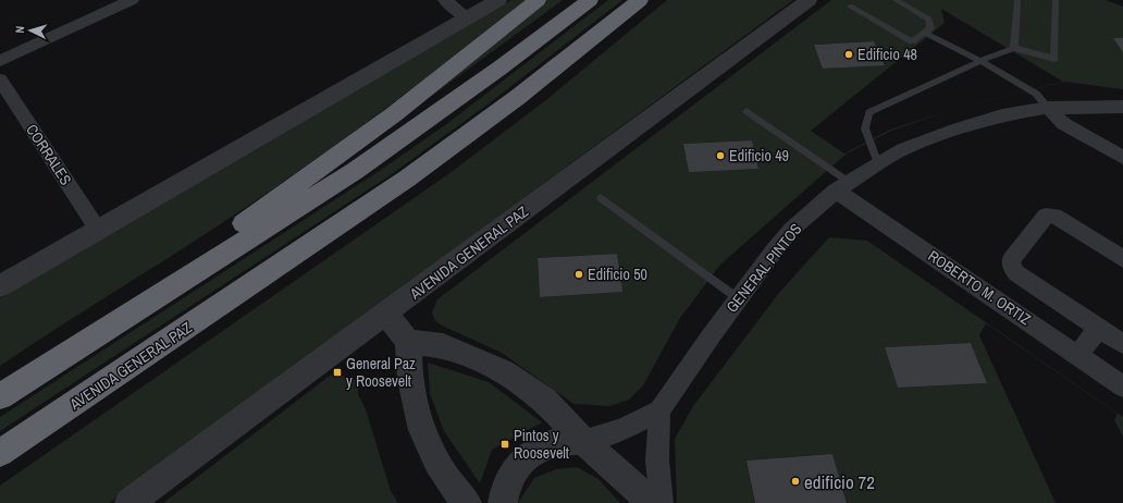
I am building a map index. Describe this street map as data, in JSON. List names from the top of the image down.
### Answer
{
  "streets": {
    "highway": ["AVENIDA GENERAL PAZ"],
    "street": ["CORRALES", "GENERAL PINTOS", "ROBERTO M. ORTIZ"]
  },
  "crossings": [
    ["GENERAL PINTOS", "ROBERTO M. ORTIZ"]
  ],
  "places": {
    "other": [
      "Edificio 48",
      "Edificio 49",
      "Edificio 50",
      "edificio 72"
    ],
    "transit": ["General Paz y Roosevelt", "Pintos y Roosevelt"]
  },
  "north": "left"
}
